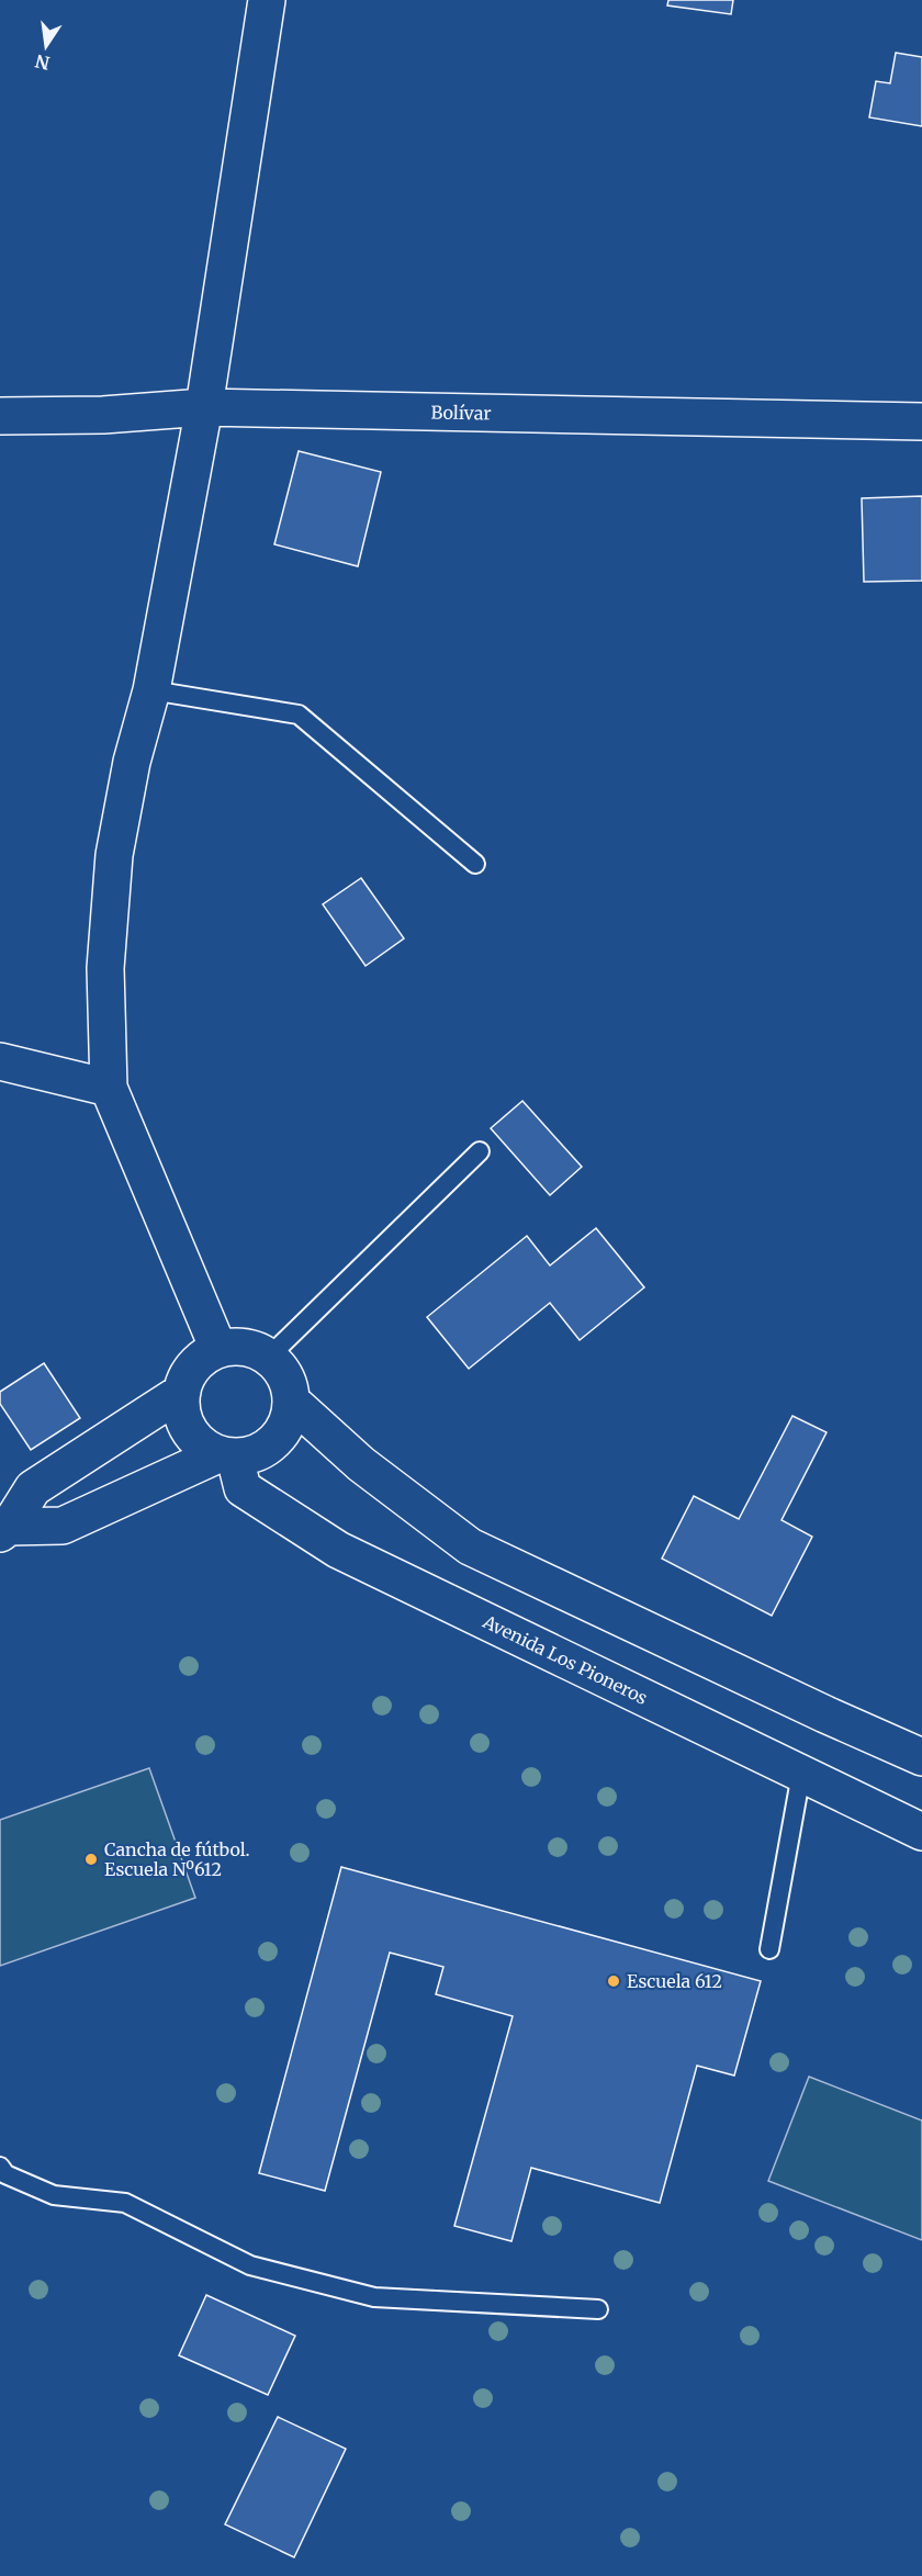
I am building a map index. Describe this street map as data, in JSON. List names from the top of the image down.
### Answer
{
  "streets": {
    "street": ["Bolívar", "Avenida Los Pioneros"]
  },
  "places": ["Cancha de fútbol. Escuela Nº612", "Escuela 612"],
  "north": "bottom"
}
